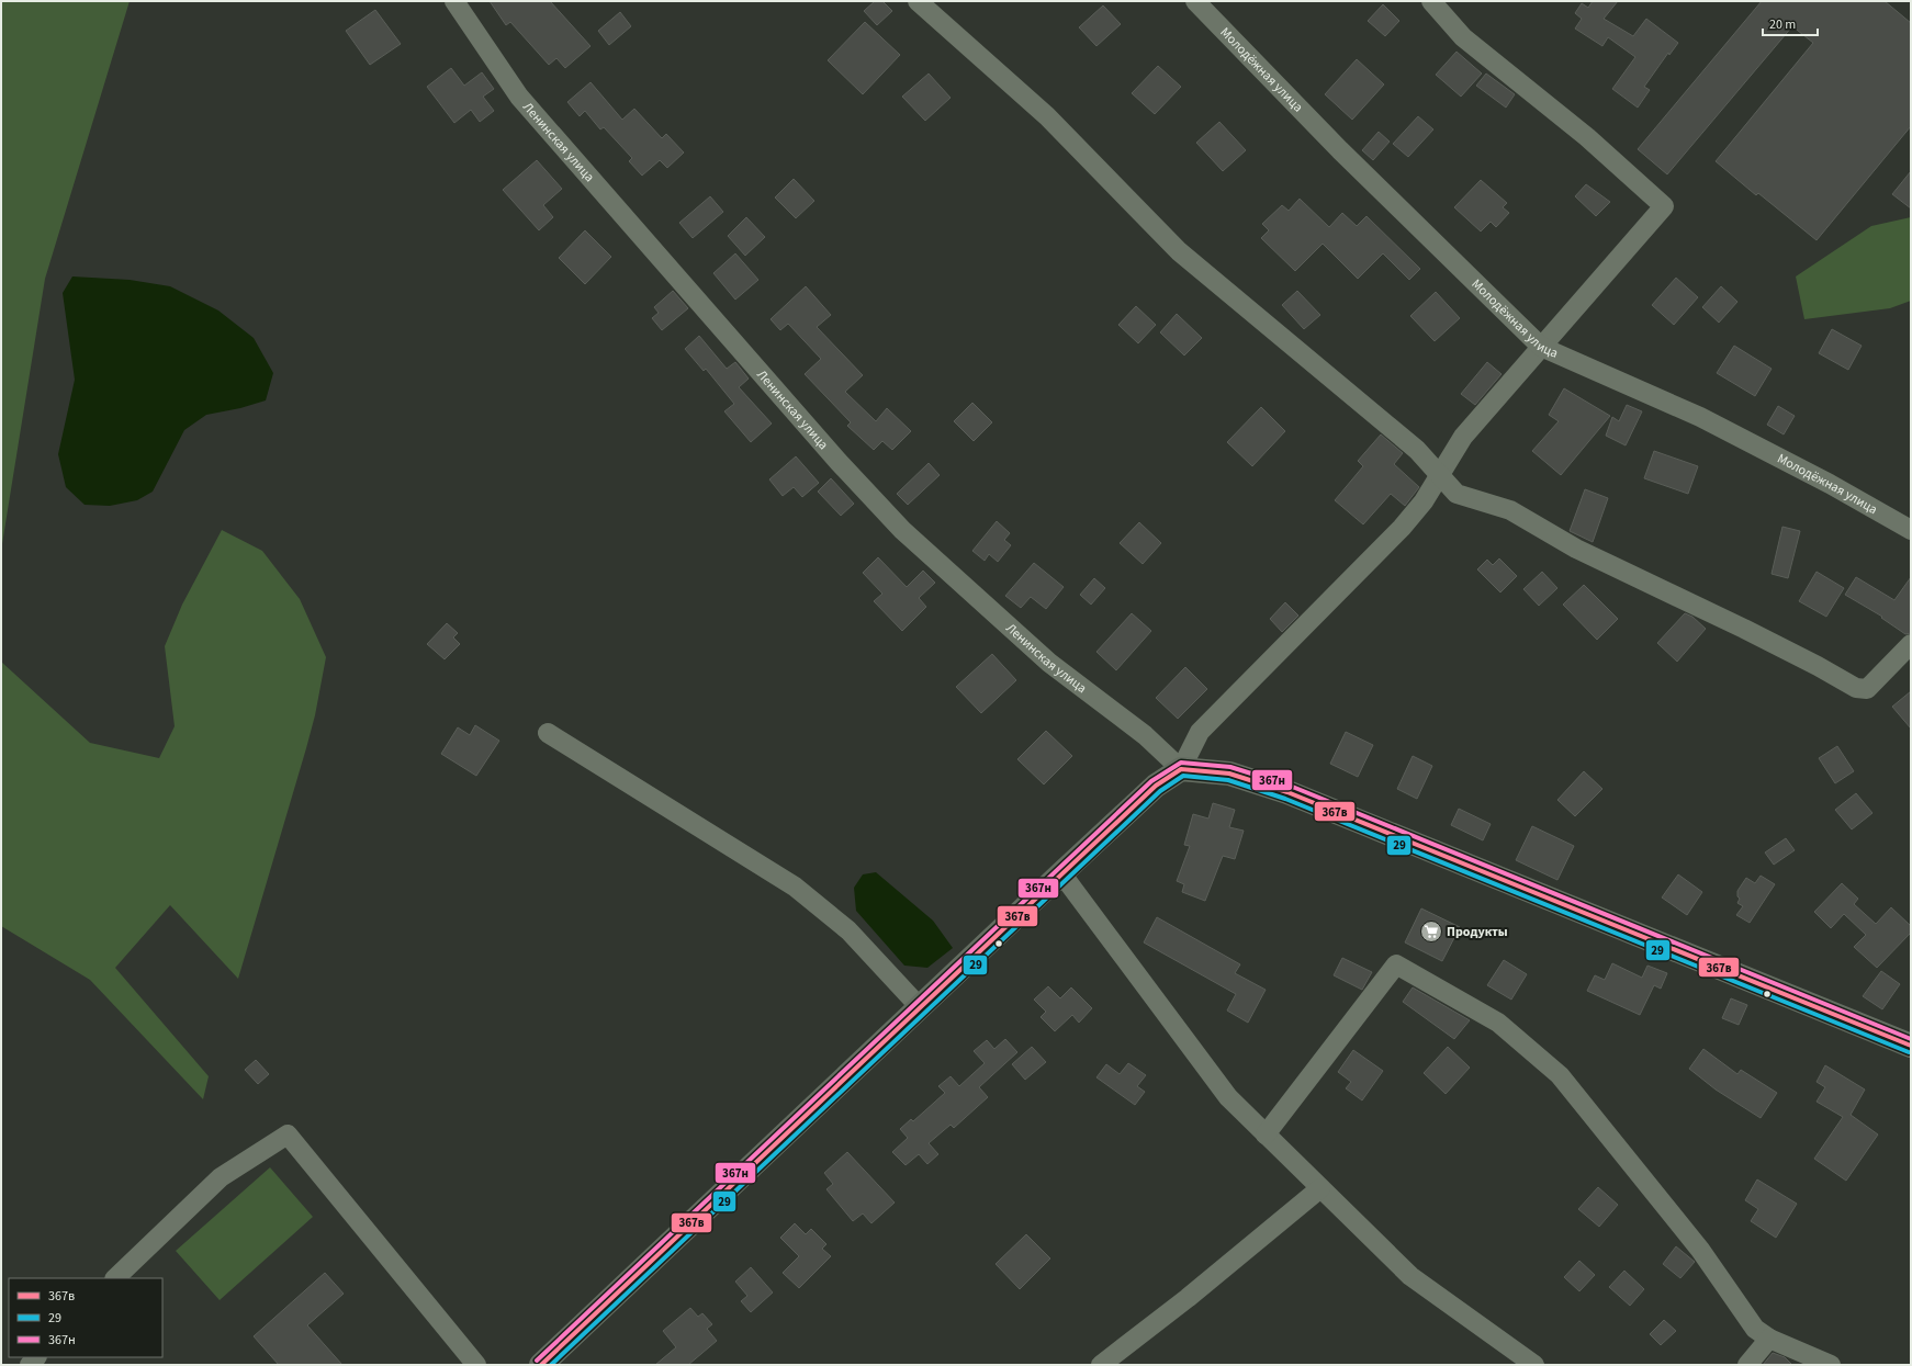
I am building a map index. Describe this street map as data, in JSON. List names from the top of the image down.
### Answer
{
  "streets": {
    "street": ["Молодёжная улица", "Ленинская улица"]
  },
  "places": {
    "supermarket": ["Продукты"]
  },
  "lines": ["transit line 367н", "transit line 367в", "transit line 29"],
  "legend": ["367в", "29", "367н"],
  "scale_bar": "20 m"
}
